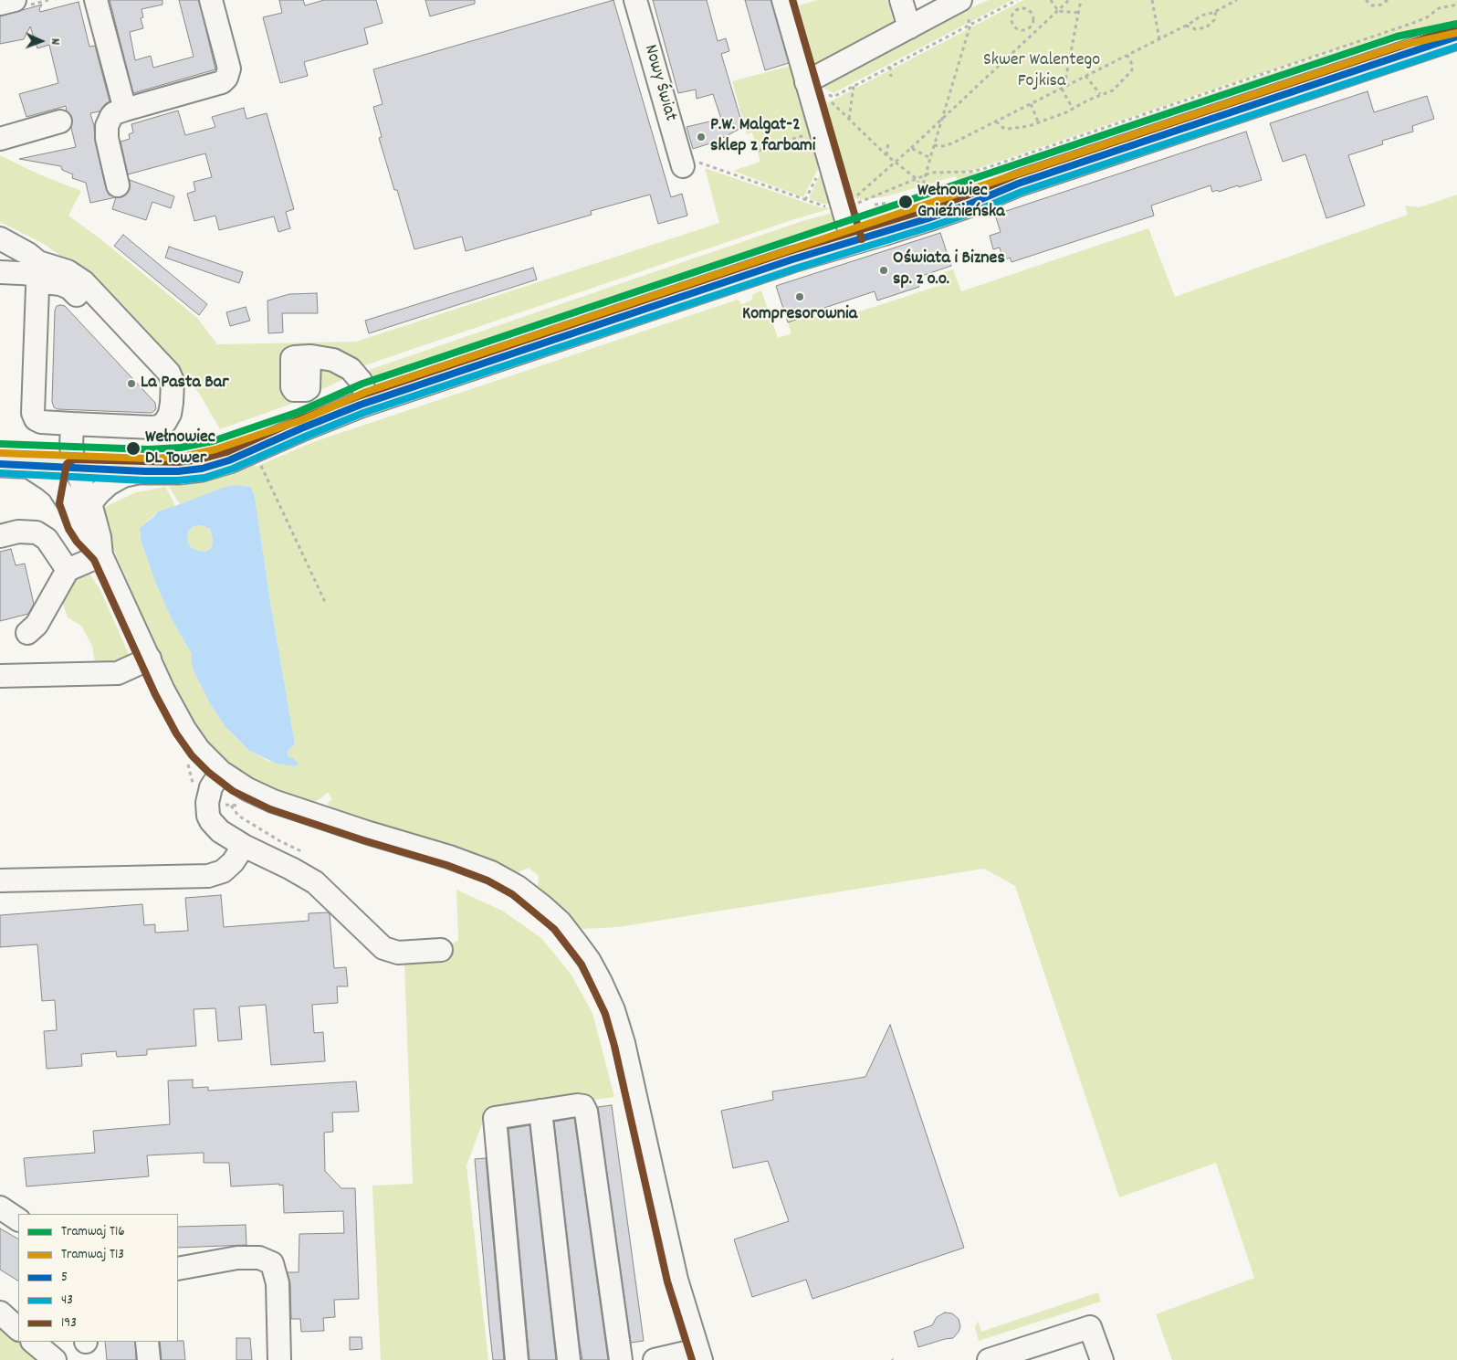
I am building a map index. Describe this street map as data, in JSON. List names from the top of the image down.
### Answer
{
  "streets": {
    "street": ["Nowy Świat"]
  },
  "parks": ["Skwer Walentego Fojkisa"],
  "places": [
    "P.W. Malgat-2 sklep z farbami",
    "Wełnowiec Gnieźnieńska",
    "Oświata i Biznes sp. z o.o.",
    "Kompresorownia",
    "La Pasta Bar",
    "Wełnowiec DL Tower"
  ],
  "lines": [
    "transit line 193",
    "tram line T16",
    "tram line T13",
    "transit line 5",
    "transit line 43"
  ],
  "legend": [
    "Tramwaj T16",
    "Tramwaj T13",
    "5",
    "43",
    "193"
  ],
  "north": "right"
}
